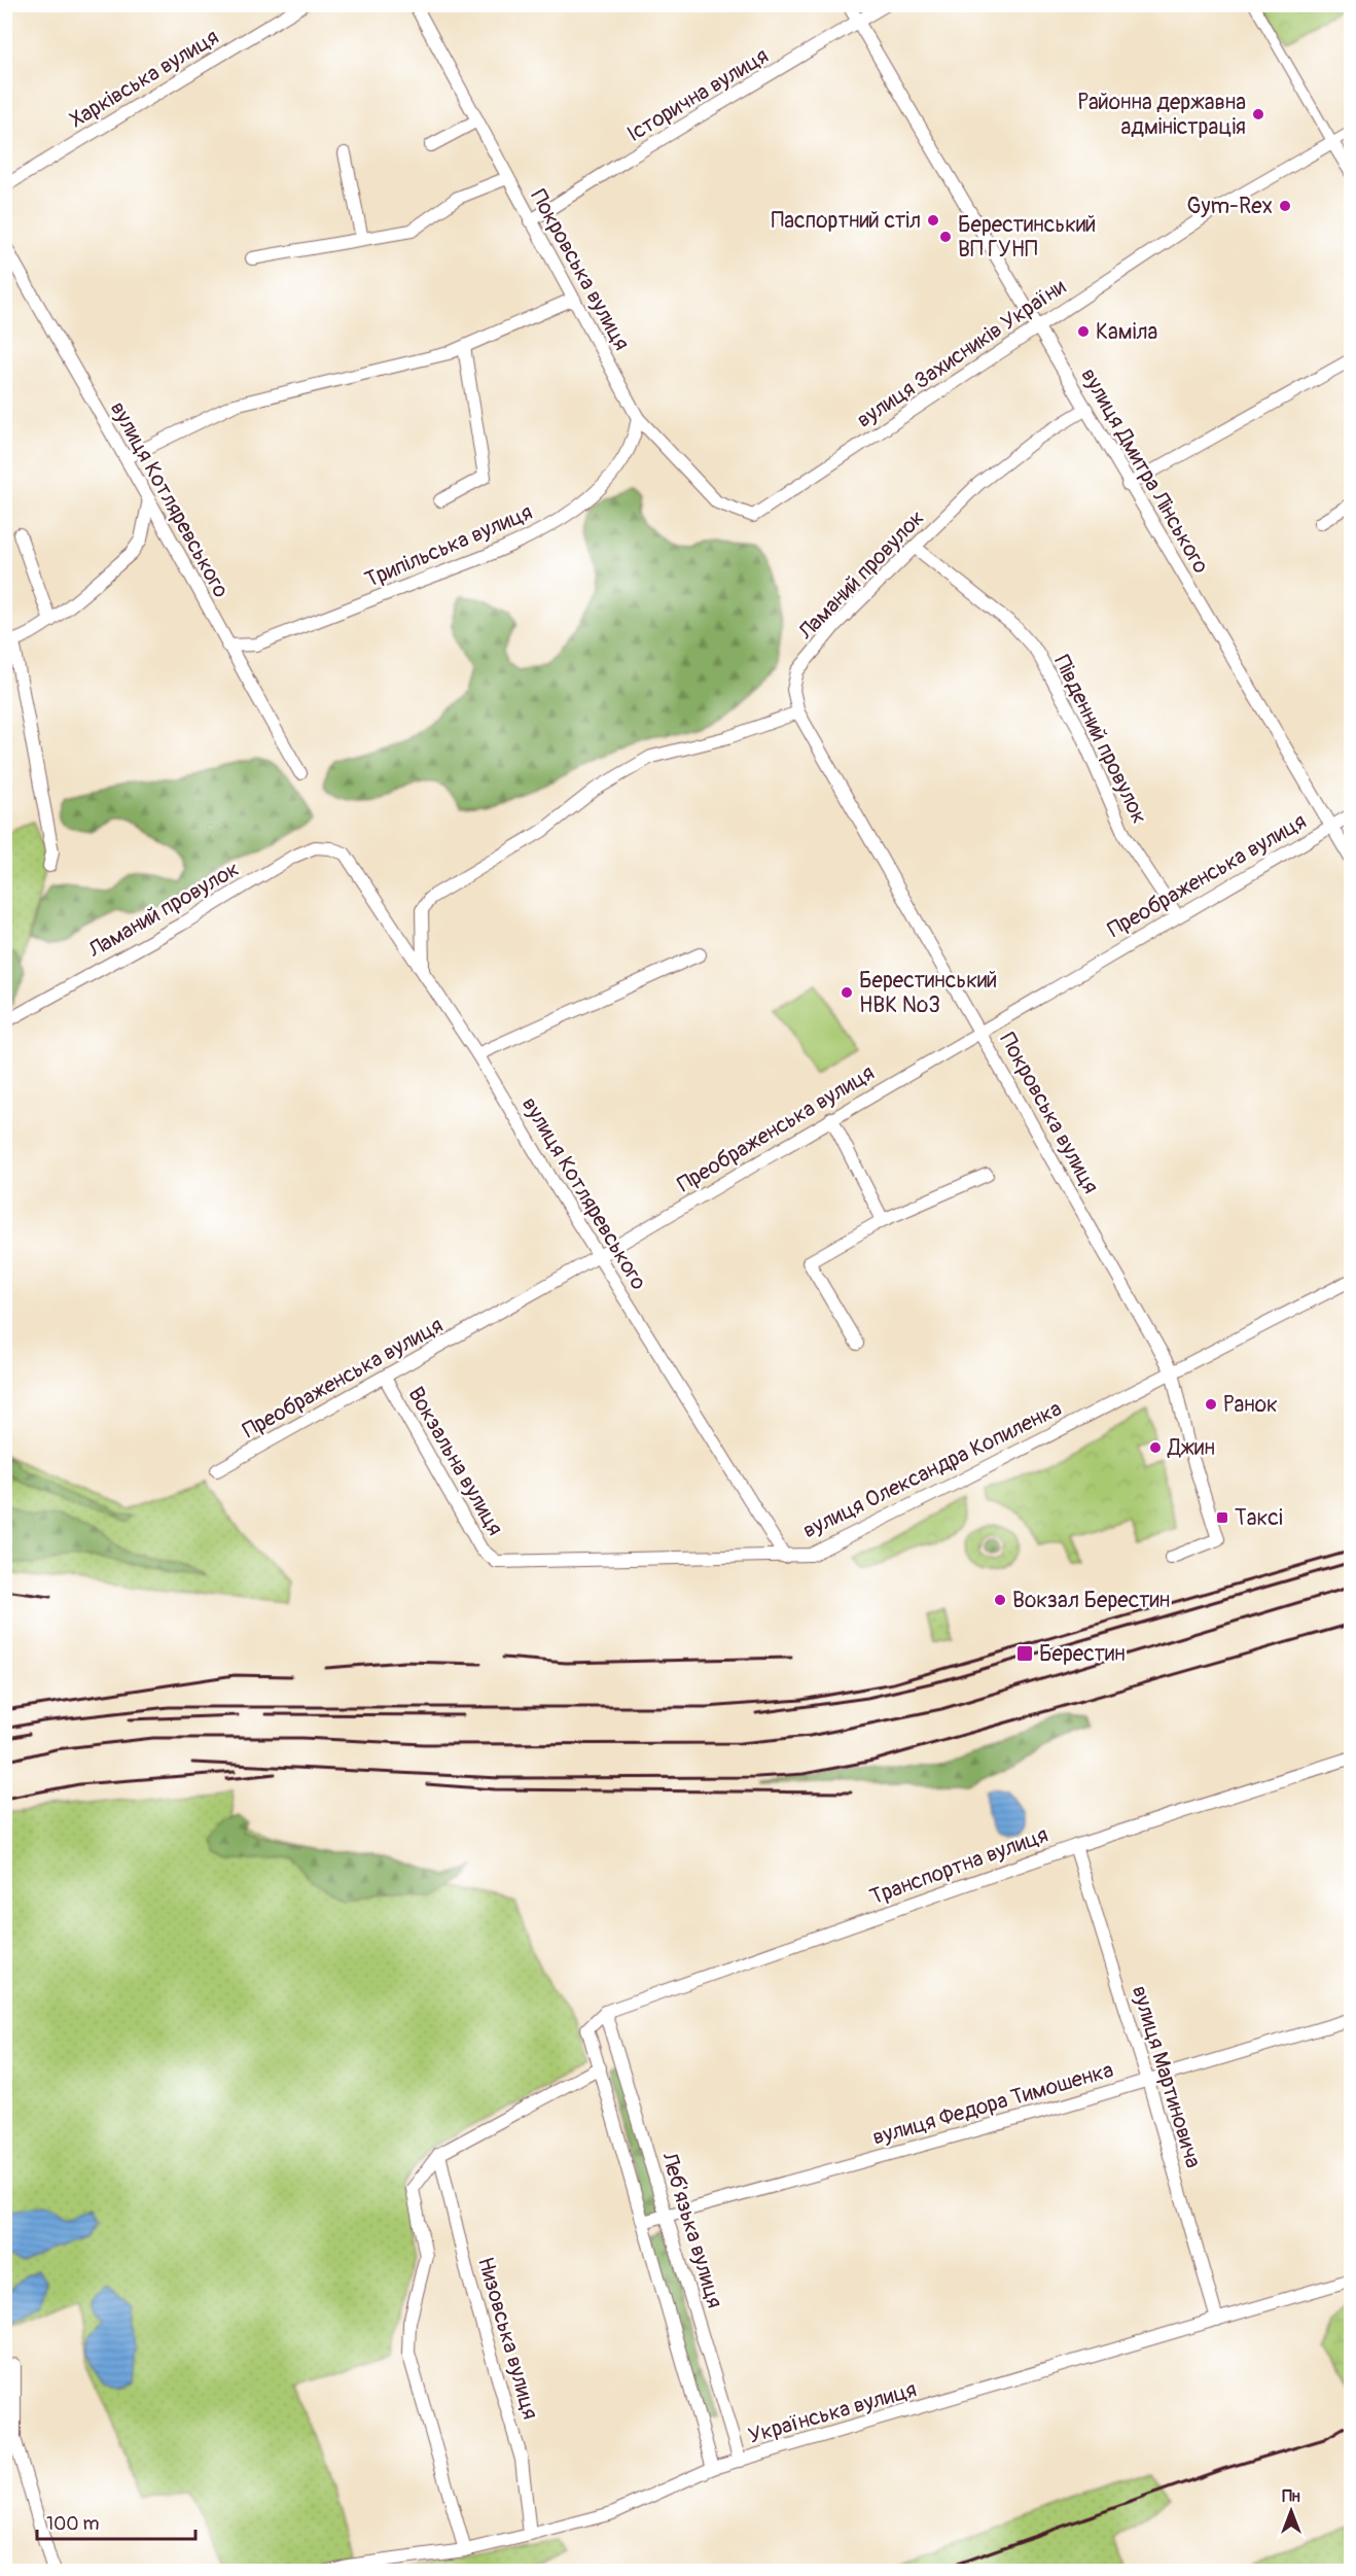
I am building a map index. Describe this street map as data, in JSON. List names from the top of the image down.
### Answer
{
  "streets": {
    "street": [
      "Харківська вулиця",
      "Історична вулиця",
      "Покровська вулиця",
      "вулиця Захисників України",
      "вулиця Дмитра Лінського",
      "вулиця Котляревського",
      "Трипільська вулиця",
      "Ламаний провулок",
      "Південний провулок",
      "Преображенська вулиця",
      "Вокзальна вулиця",
      "вулиця Олександра Копиленка",
      "Транспортна вулиця",
      "вулиця Мартиновича",
      "вулиця Федора Тимошенка",
      "Леб'язька вулиця",
      "Низовська вулиця",
      "Українська вулиця"
    ]
  },
  "crossings": [
    ["Історична вулиця", "Покровська вулиця"],
    ["Історична вулиця", "вулиця Дмитра Лінського"],
    ["Покровська вулиця", "вулиця Захисників України"],
    ["Покровська вулиця", "Трипільська вулиця"],
    ["Покровська вулиця", "Ламаний провулок"],
    ["Покровська вулиця", "Преображенська вулиця"],
    ["Покровська вулиця", "вулиця Олександра Копиленка"],
    ["вулиця Захисників України", "вулиця Дмитра Лінського"],
    ["вулиця Дмитра Лінського", "Ламаний провулок"],
    ["вулиця Дмитра Лінського", "Преображенська вулиця"],
    ["вулиця Котляревського", "Трипільська вулиця"],
    ["вулиця Котляревського", "Ламаний провулок"],
    ["вулиця Котляревського", "Преображенська вулиця"],
    ["вулиця Котляревського", "вулиця Олександра Копиленка"],
    ["Ламаний провулок", "Південний провулок"],
    ["Південний провулок", "Преображенська вулиця"],
    ["Преображенська вулиця", "Вокзальна вулиця"],
    ["Вокзальна вулиця", "вулиця Олександра Копиленка"],
    ["Транспортна вулиця", "вулиця Мартиновича"],
    ["Транспортна вулиця", "Леб'язька вулиця"],
    ["вулиця Мартиновича", "вулиця Федора Тимошенка"],
    ["вулиця Мартиновича", "Українська вулиця"],
    ["вулиця Федора Тимошенка", "Леб'язька вулиця"],
    ["Леб'язька вулиця", "Українська вулиця"],
    ["Низовська вулиця", "Українська вулиця"]
  ],
  "places": {
    "other": [
      "Районна державна адміністрація",
      "Gym-Rex",
      "Паспортний стіл",
      "Берестинський ВП ГУНП",
      "Каміла",
      "Берестинський НВК №3",
      "Ранок",
      "Джин",
      "Вокзал Берестин"
    ],
    "transit": ["Таксі", "Берестин"]
  },
  "scale_bar": "100 m",
  "north": "top"
}
